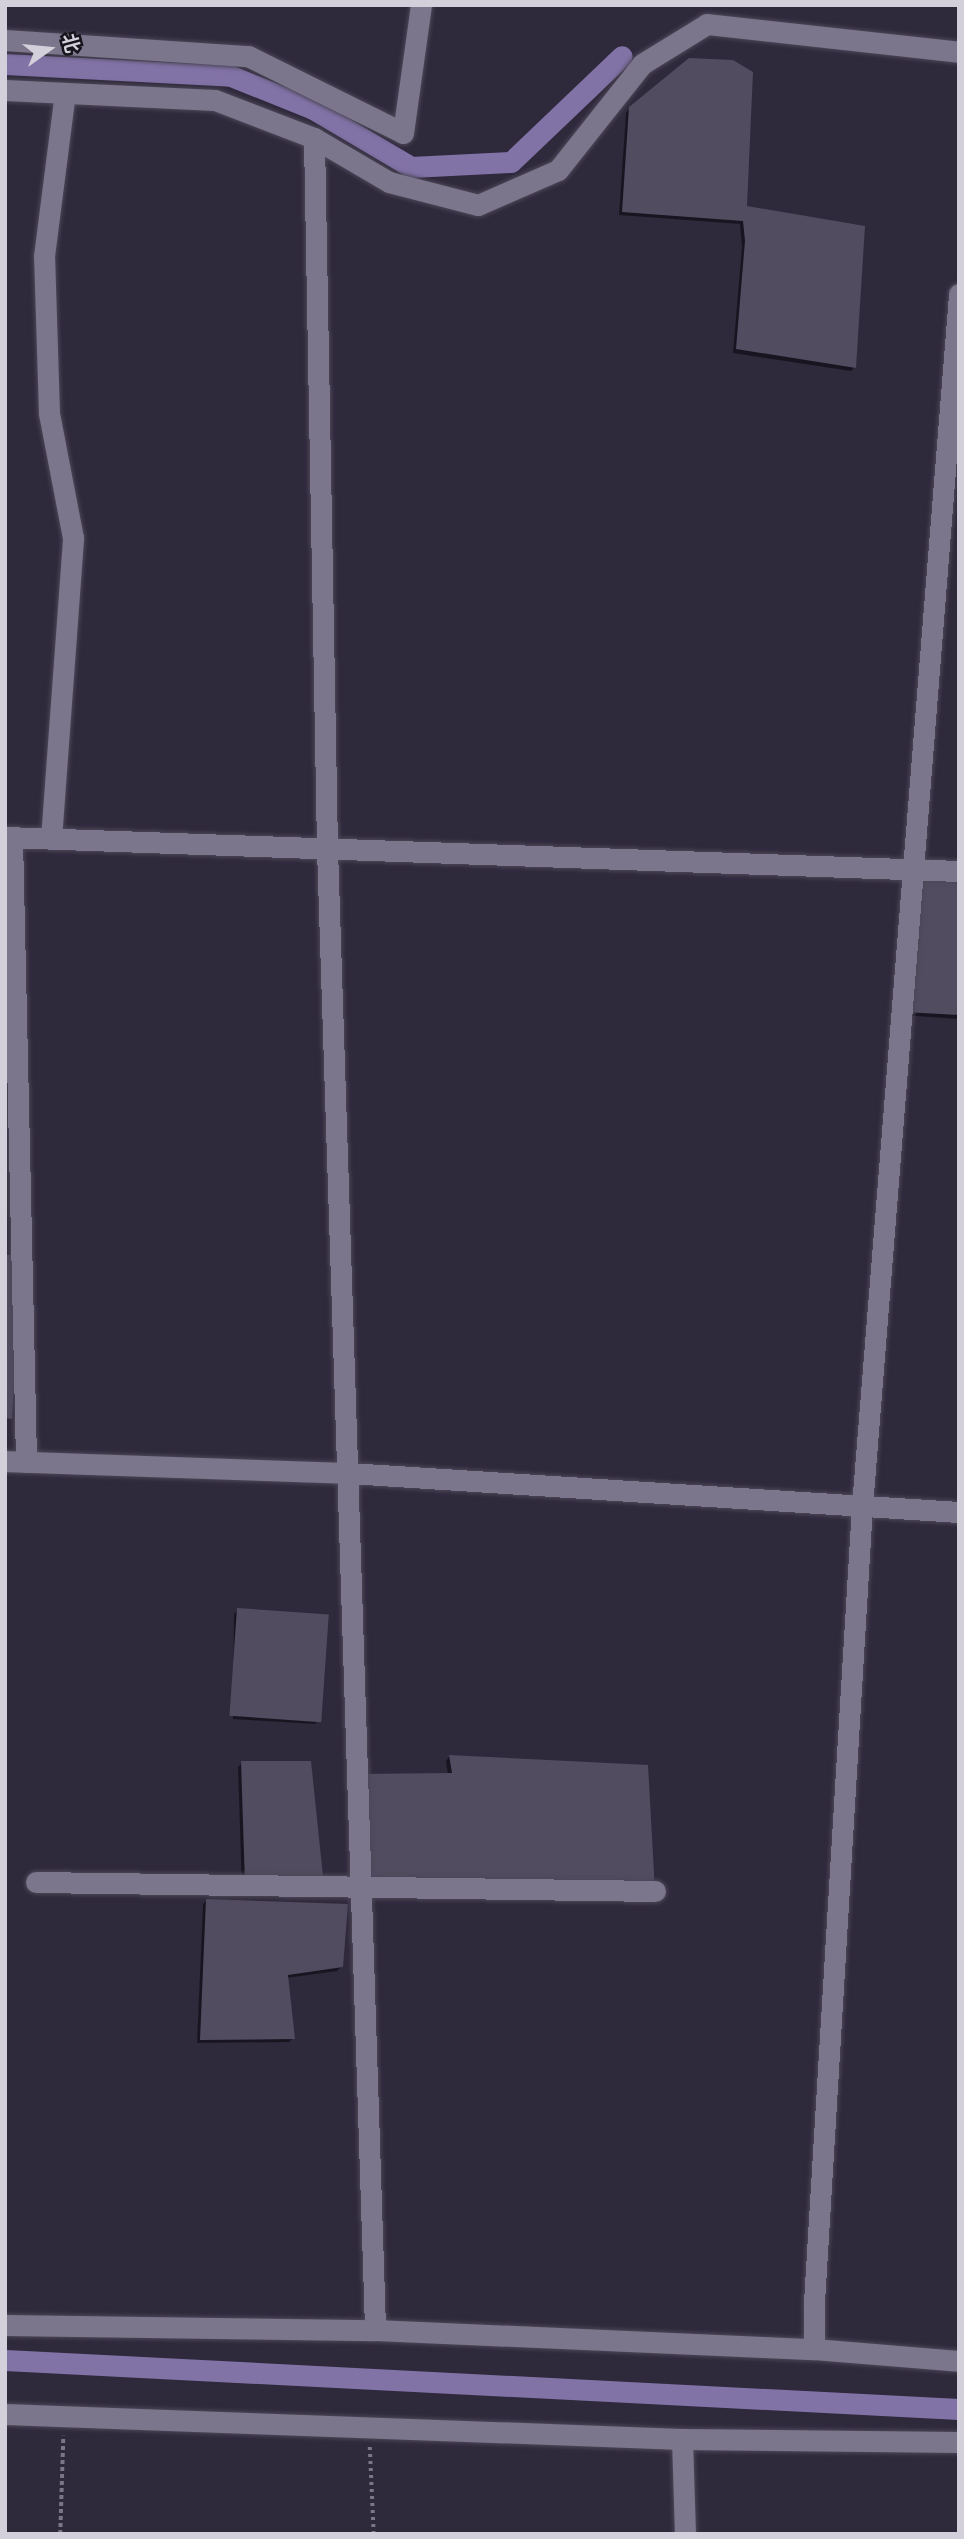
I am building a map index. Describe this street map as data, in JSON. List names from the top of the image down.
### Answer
{
  "north": "right"
}
